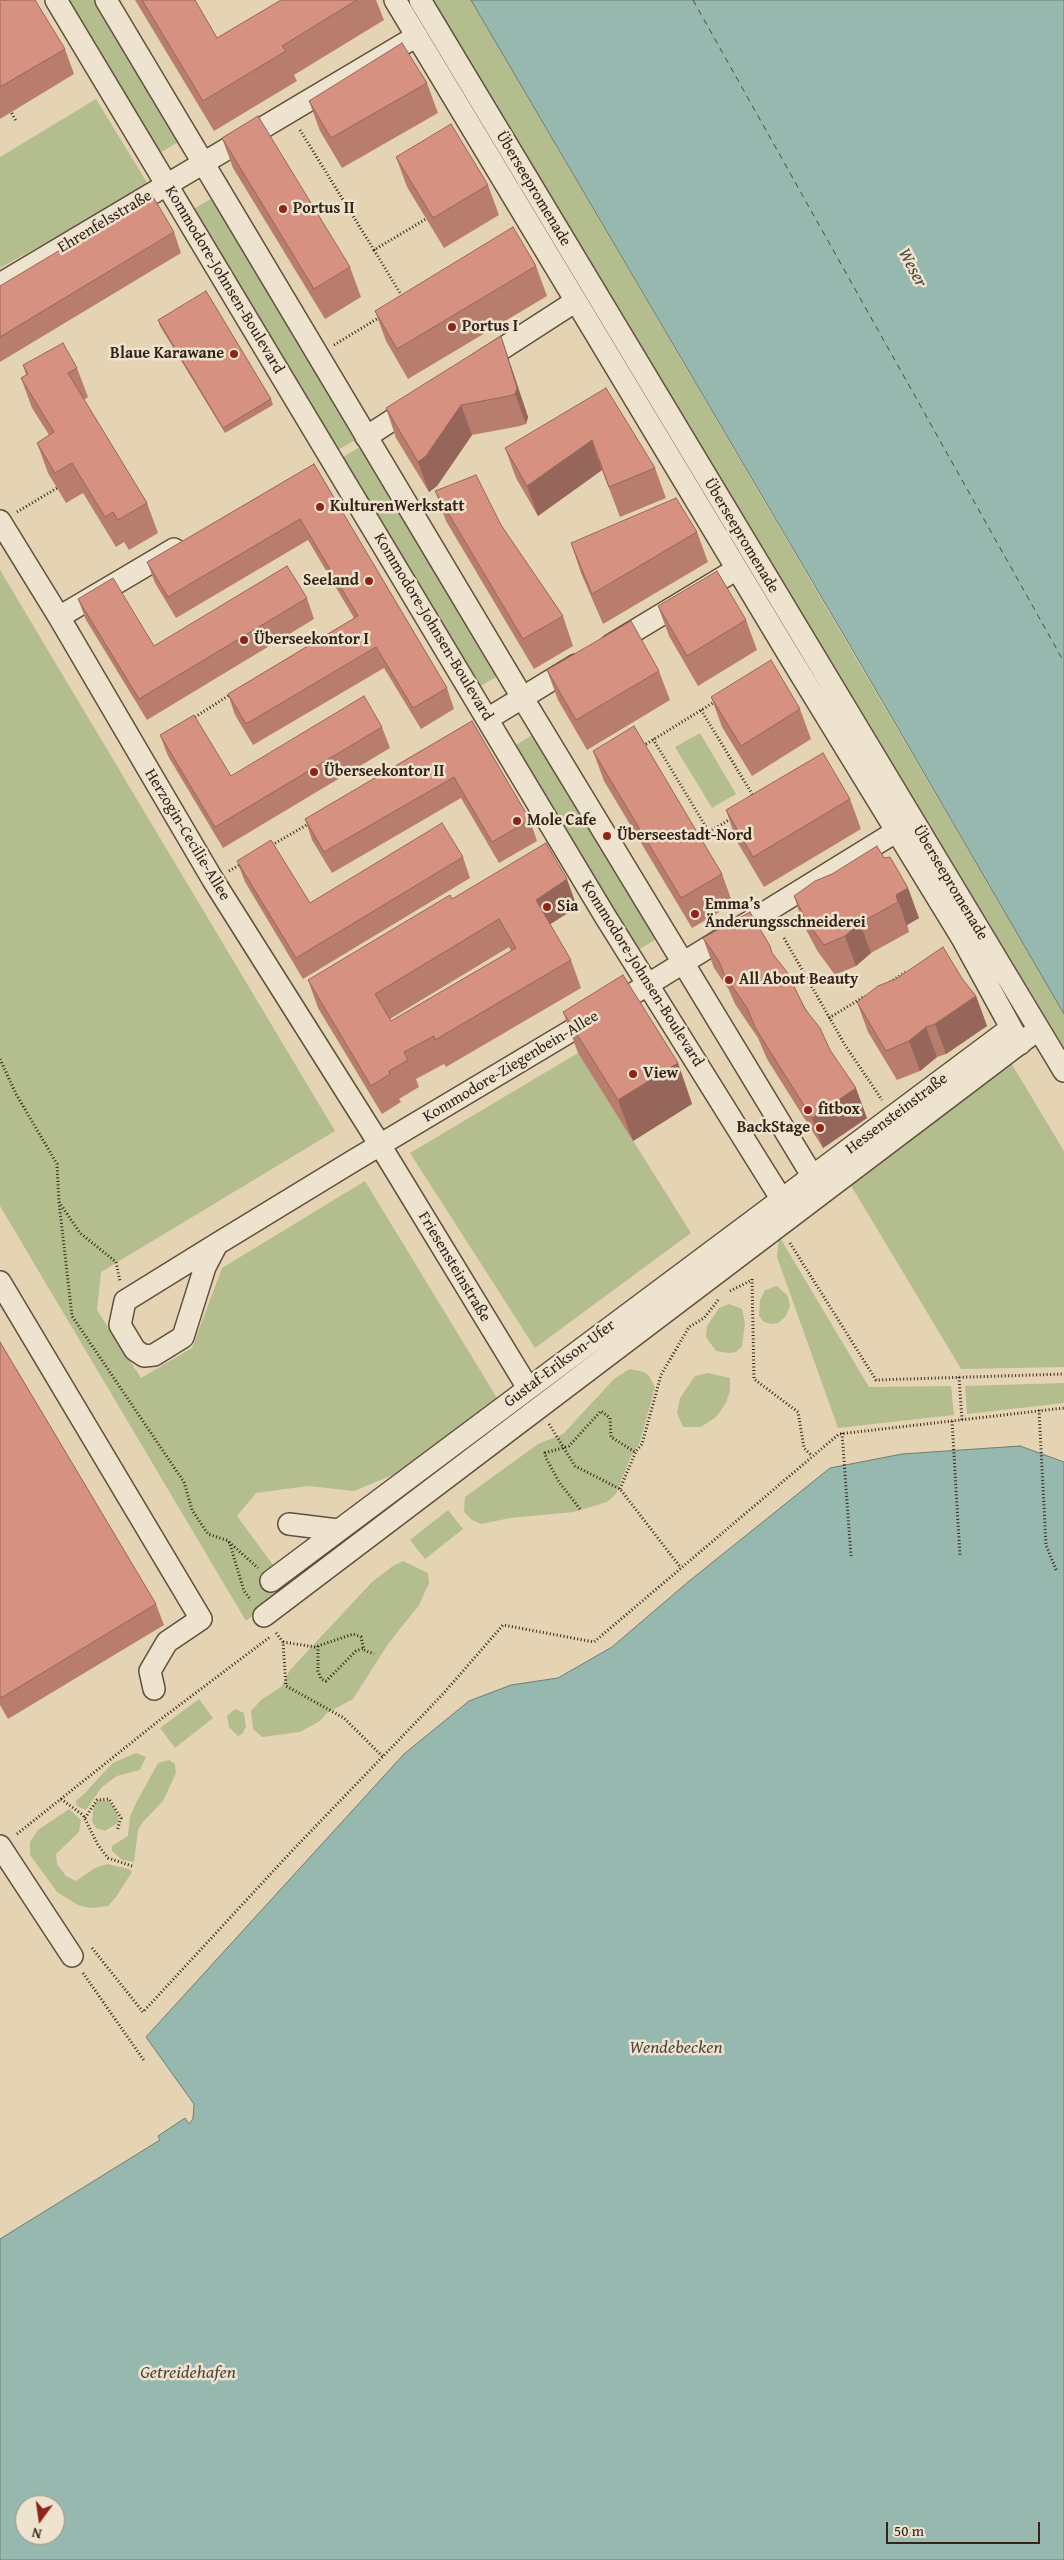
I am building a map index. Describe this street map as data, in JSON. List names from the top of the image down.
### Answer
{
  "streets": {
    "street": [
      "Überseepromenade",
      "Ehrenfelsstraße",
      "Kommodore-Johnsen-Boulevard",
      "Herzogin-Cecilie-Allee",
      "Kommodore-Ziegenbein-Allee",
      "Hessensteinstraße",
      "Friesensteinstraße",
      "Gustaf-Erikson-Ufer"
    ]
  },
  "crossings": [
    ["Überseepromenade", "Ehrenfelsstraße"],
    ["Überseepromenade", "Kommodore-Ziegenbein-Allee"],
    ["Überseepromenade", "Hessensteinstraße"],
    ["Ehrenfelsstraße", "Kommodore-Johnsen-Boulevard"],
    ["Kommodore-Johnsen-Boulevard", "Kommodore-Ziegenbein-Allee"],
    ["Kommodore-Johnsen-Boulevard", "Hessensteinstraße"],
    ["Kommodore-Johnsen-Boulevard", "Gustaf-Erikson-Ufer"],
    ["Herzogin-Cecilie-Allee", "Kommodore-Ziegenbein-Allee"],
    ["Herzogin-Cecilie-Allee", "Friesensteinstraße"],
    ["Kommodore-Ziegenbein-Allee", "Friesensteinstraße"],
    ["Hessensteinstraße", "Gustaf-Erikson-Ufer"],
    ["Friesensteinstraße", "Gustaf-Erikson-Ufer"]
  ],
  "water": ["Weser", "Wendebecken", "Getreidehafen"],
  "places": [
    "Portus II",
    "Portus I",
    "Blaue Karawane",
    "KulturenWerkstatt",
    "Seeland",
    "Überseekontor I",
    "Überseekontor II",
    "Mole Cafe",
    "Überseestadt-Nord",
    "Sia",
    "Emma’s Änderungsschneiderei",
    "All About Beauty",
    "View",
    "fitbox",
    "BackStage"
  ],
  "scale_bar": "50 m",
  "north": "bottom"
}
